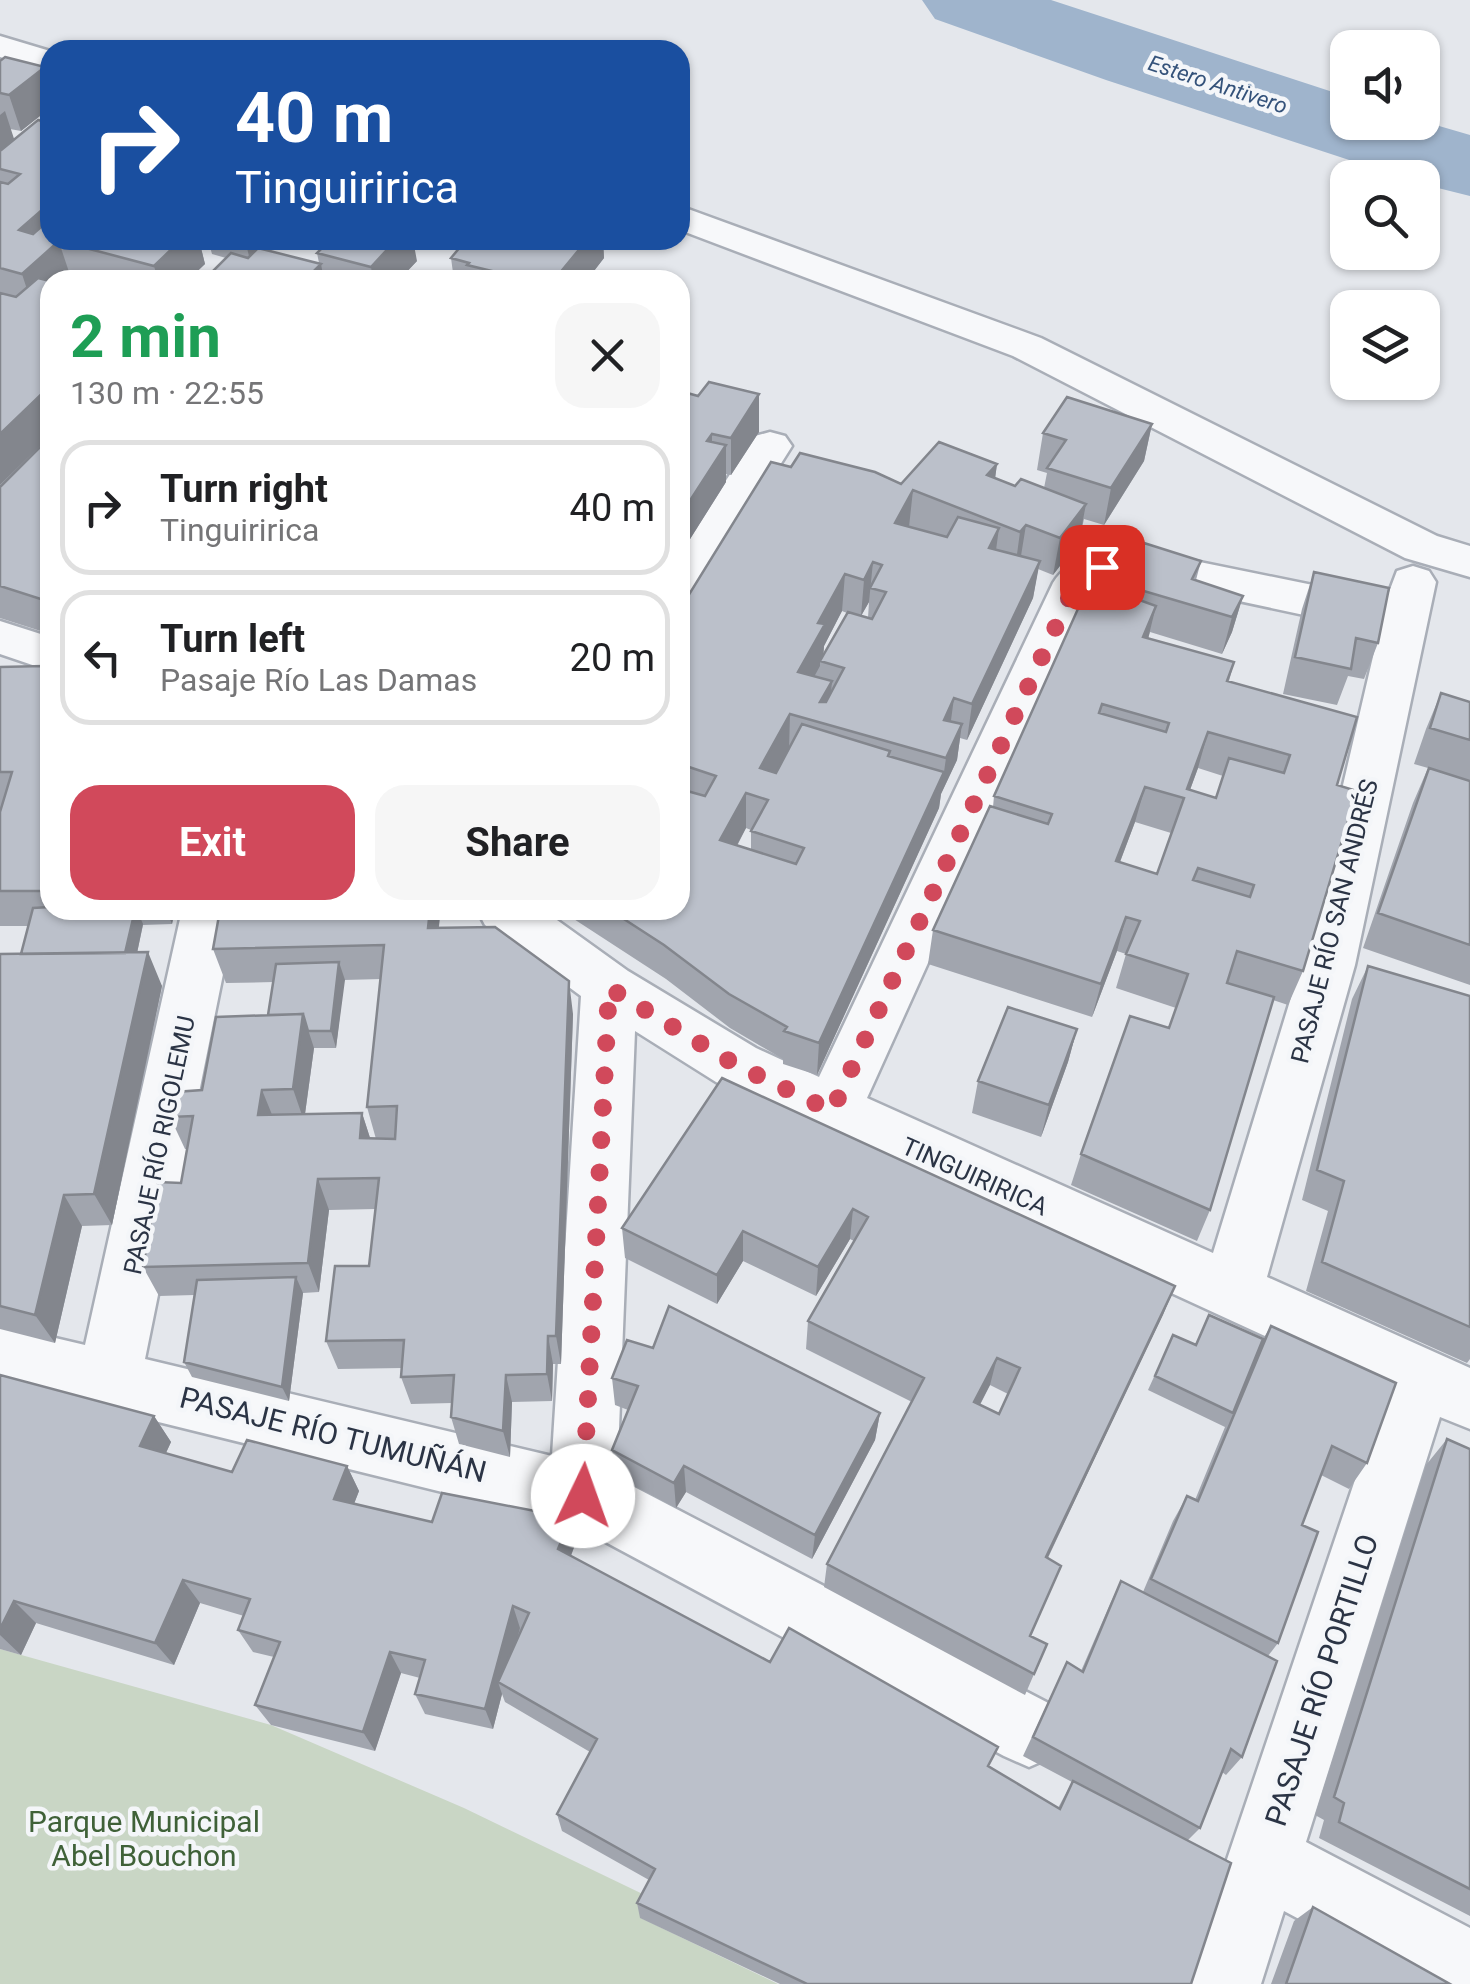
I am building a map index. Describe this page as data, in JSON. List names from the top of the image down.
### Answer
{
  "streets": {
    "street": [
      "PASAJE RÍO SAN ANDRÉS",
      "PASAJE RÍO RIGOLEMU",
      "TINGUIRIRICA",
      "PASAJE RÍO TUMUÑÁN",
      "PASAJE RÍO PORTILLO"
    ]
  },
  "crossings": [
    ["PASAJE RÍO SAN ANDRÉS", "TINGUIRIRICA"],
    ["PASAJE RÍO RIGOLEMU", "PASAJE RÍO TUMUÑÁN"],
    ["TINGUIRIRICA", "PASAJE RÍO PORTILLO"]
  ],
  "water": ["Estero Antivero"],
  "parks": ["Parque Municipal Abel Bouchon"],
  "page": {
    "turn": ["40 m", "Tinguiririca"],
    "heading": ["2 min", "130 m · 22:55"],
    "list": [
      {
        "name": "Turn right",
        "note": "Tinguiririca",
        "value": "40 m"
      },
      {
        "name": "Turn left",
        "note": "Pasaje Río Las Damas",
        "value": "20 m"
      }
    ],
    "buttons": ["Exit", "Share"]
  }
}
